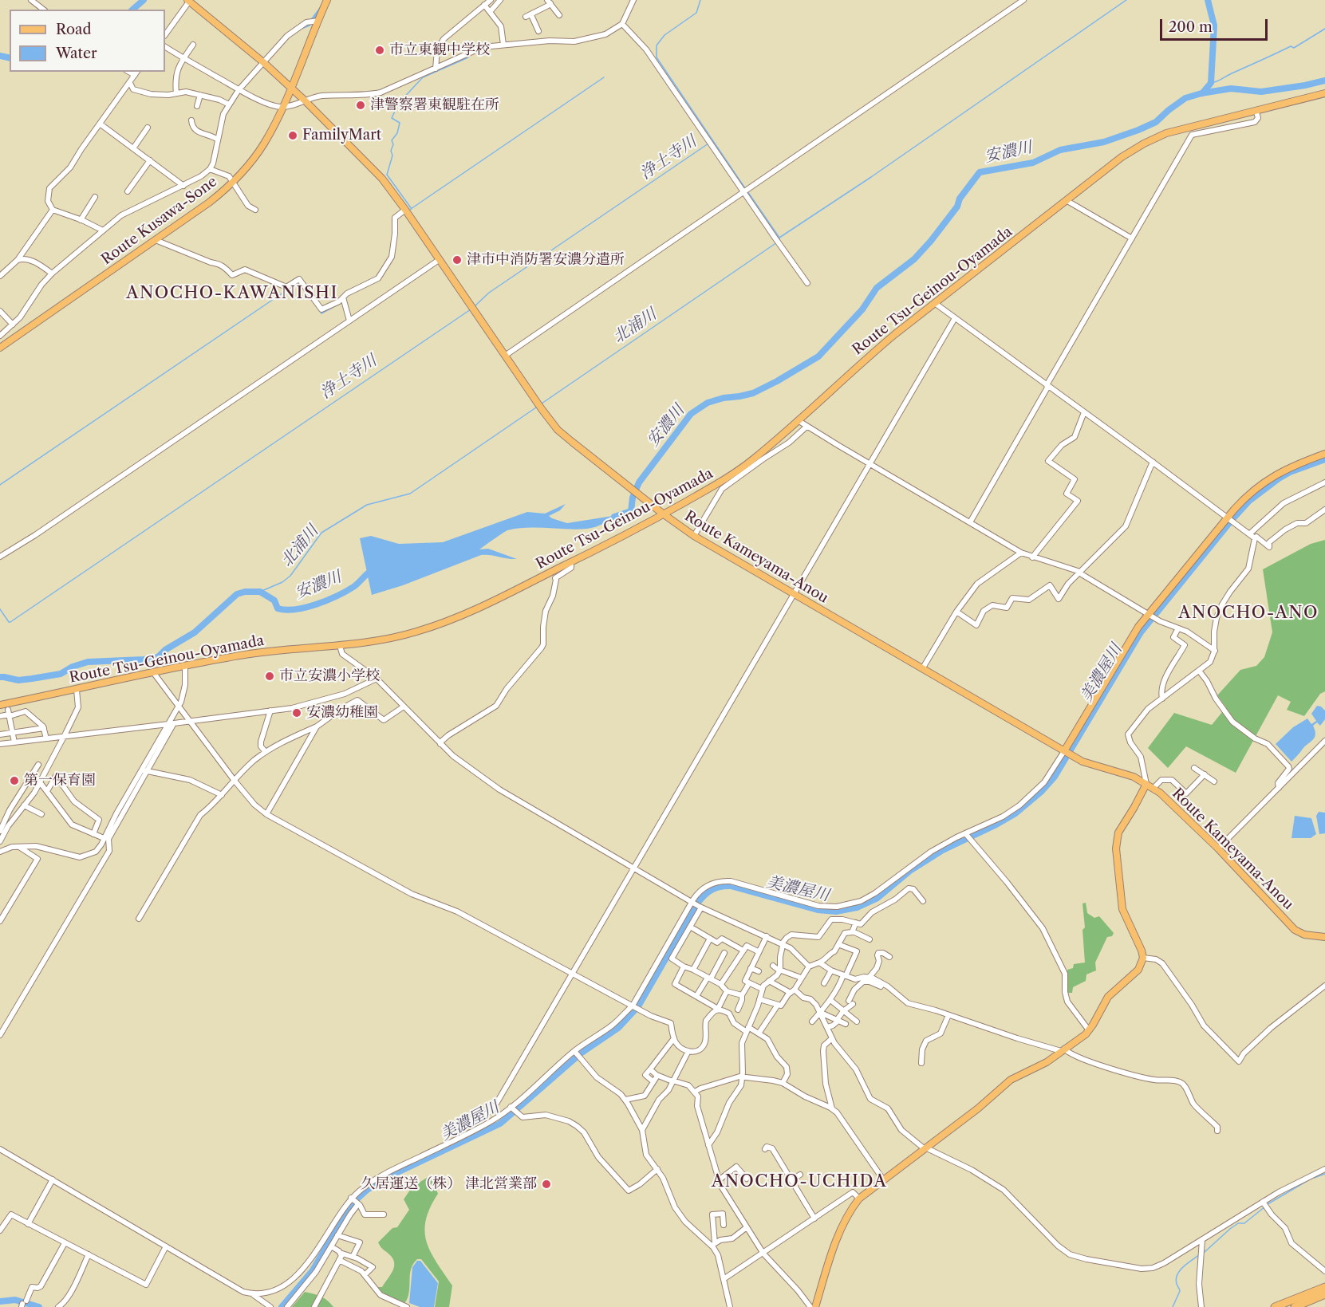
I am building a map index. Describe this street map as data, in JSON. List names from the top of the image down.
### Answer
{
  "streets": {
    "main road": ["Route Kusawa-Sone", "Route Tsu-Geinou-Oyamada", "Route Kameyama-Anou"]
  },
  "crossings": [
    ["Route Kusawa-Sone", "Route Kameyama-Anou"],
    ["Route Tsu-Geinou-Oyamada", "Route Kameyama-Anou"]
  ],
  "districts": ["ANOCHO-KAWANISHI", "ANOCHO-ANO", "ANOCHO-UCHIDA"],
  "water": [
    "安濃川",
    "浄土寺川",
    "北浦川",
    "美濃屋川"
  ],
  "places": [
    "市立東観中学校",
    "津警察署東観駐在所",
    "FamilyMart",
    "津市中消防署安濃分遣所",
    "市立安濃小学校",
    "安濃幼稚園",
    "第一保育園",
    "久居運送（株） 津北営業部"
  ],
  "legend": ["Road", "Water"],
  "scale_bar": "200 m"
}
